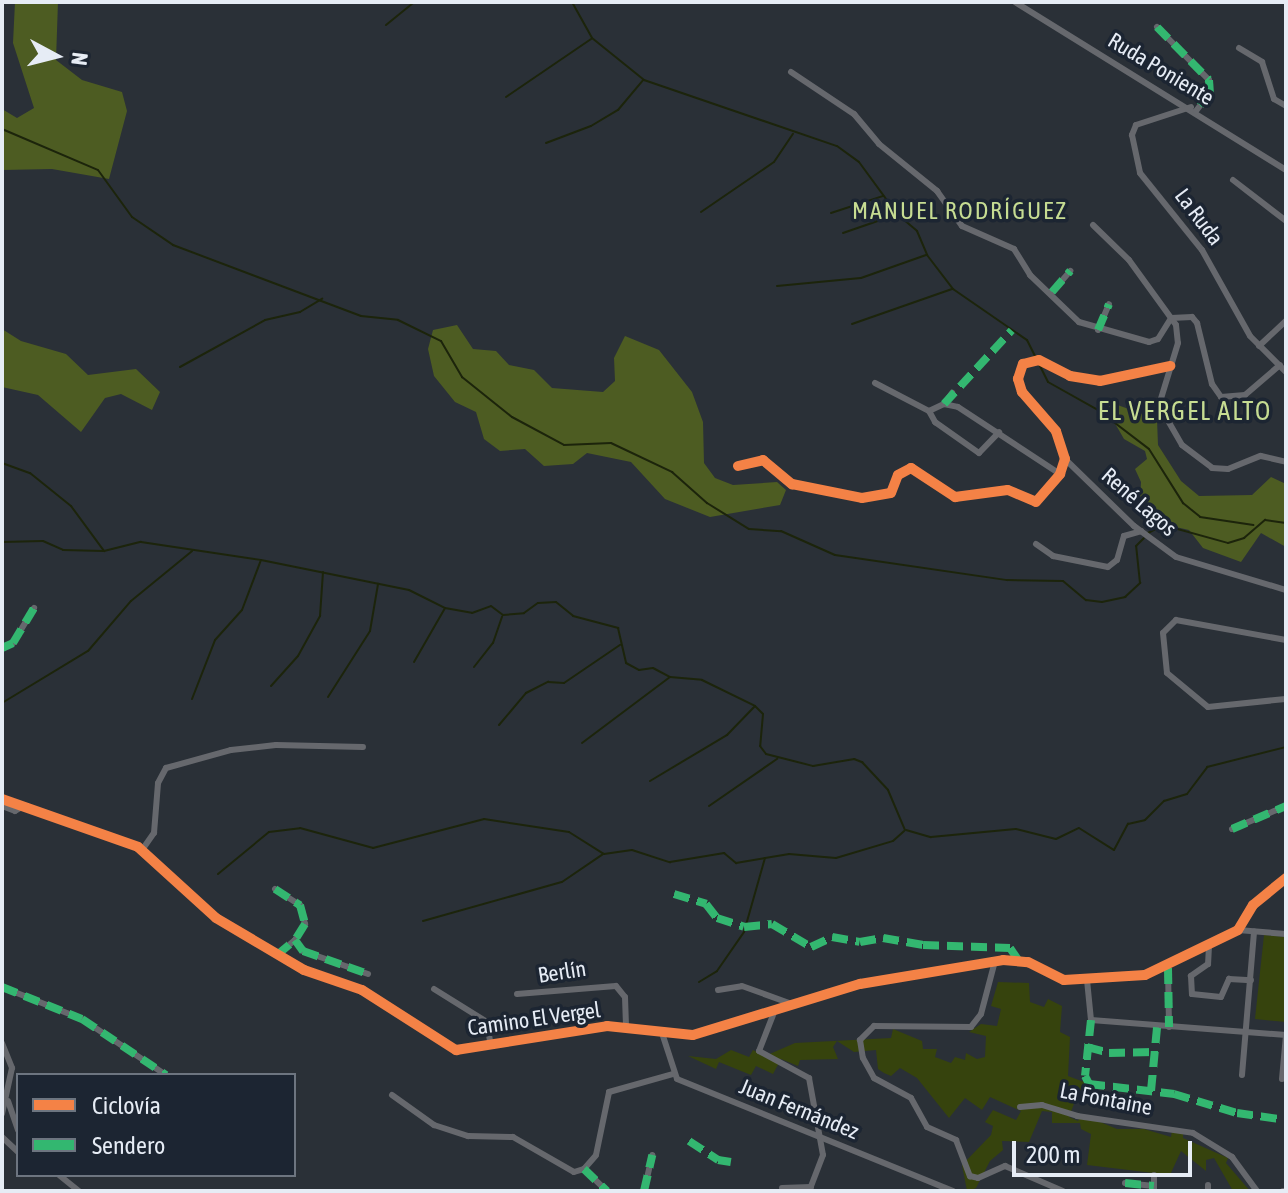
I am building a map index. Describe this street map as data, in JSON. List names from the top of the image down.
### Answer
{
  "streets": {
    "street": [
      "Ruda Poniente",
      "La Ruda",
      "René Lagos",
      "Berlín",
      "Camino El Vergel",
      "La Fontaine",
      "Juan Fernández"
    ]
  },
  "crossings": [
    ["Ruda Poniente", "La Ruda"],
    ["Berlín", "Camino El Vergel"]
  ],
  "districts": ["MANUEL RODRÍGUEZ", "EL VERGEL ALTO"],
  "legend": ["Ciclovía", "Sendero"],
  "scale_bar": "200 m",
  "north": "right"
}
